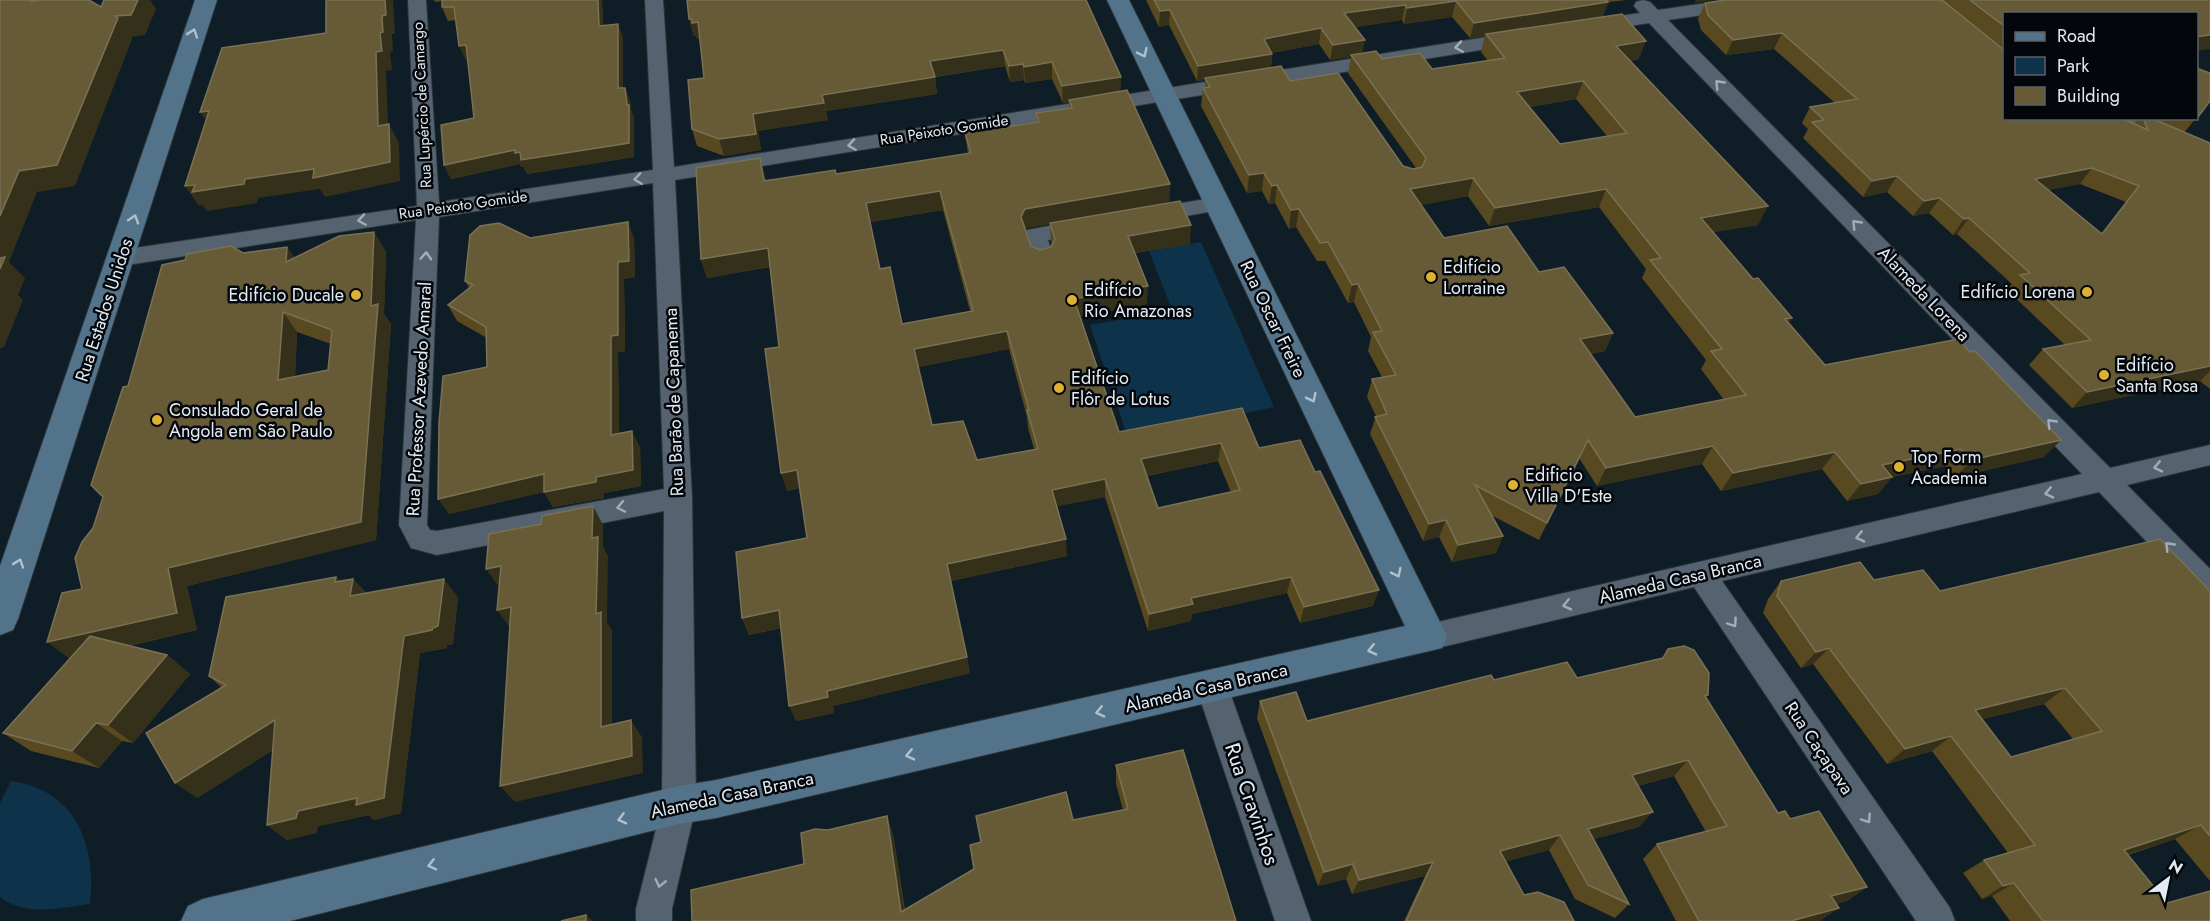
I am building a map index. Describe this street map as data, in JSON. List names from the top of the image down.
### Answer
{
  "streets": {
    "street": [
      "Rua Lupércio de Camargo",
      "Rua Peixoto Gomide",
      "Alameda Lorena",
      "Rua Estados Unidos",
      "Rua Oscar Freire",
      "Rua Professor Azevedo Amaral",
      "Rua Barão de Capanema",
      "Alameda Casa Branca",
      "Rua Caçapava",
      "Rua Cravinhos"
    ]
  },
  "crossings": [
    ["Rua Lupércio de Camargo", "Rua Peixoto Gomide"],
    ["Rua Lupércio de Camargo", "Rua Professor Azevedo Amaral"],
    ["Rua Peixoto Gomide", "Rua Estados Unidos"],
    ["Rua Peixoto Gomide", "Rua Oscar Freire"],
    ["Rua Peixoto Gomide", "Rua Professor Azevedo Amaral"],
    ["Rua Peixoto Gomide", "Rua Barão de Capanema"],
    ["Alameda Lorena", "Alameda Casa Branca"],
    ["Rua Oscar Freire", "Alameda Casa Branca"],
    ["Rua Professor Azevedo Amaral", "Rua Barão de Capanema"],
    ["Rua Barão de Capanema", "Alameda Casa Branca"],
    ["Alameda Casa Branca", "Rua Caçapava"],
    ["Alameda Casa Branca", "Rua Cravinhos"]
  ],
  "one_way": [
    "Rua Peixoto Gomide",
    "Alameda Lorena",
    "Rua Estados Unidos",
    "Rua Oscar Freire",
    "Alameda Casa Branca",
    "Rua Caçapava"
  ],
  "places": [
    "Edifício Lorraine",
    "Edifício Lorena",
    "Edifício Ducale",
    "Edifício Rio Amazonas",
    "Edifício Santa Rosa",
    "Edifício Flôr de Lotus",
    "Consulado Geral de Angola em São Paulo",
    "Top Form Academia",
    "Edificio Villa D'Este"
  ],
  "legend": ["Road", "Park", "Building"],
  "north": "top right"
}
